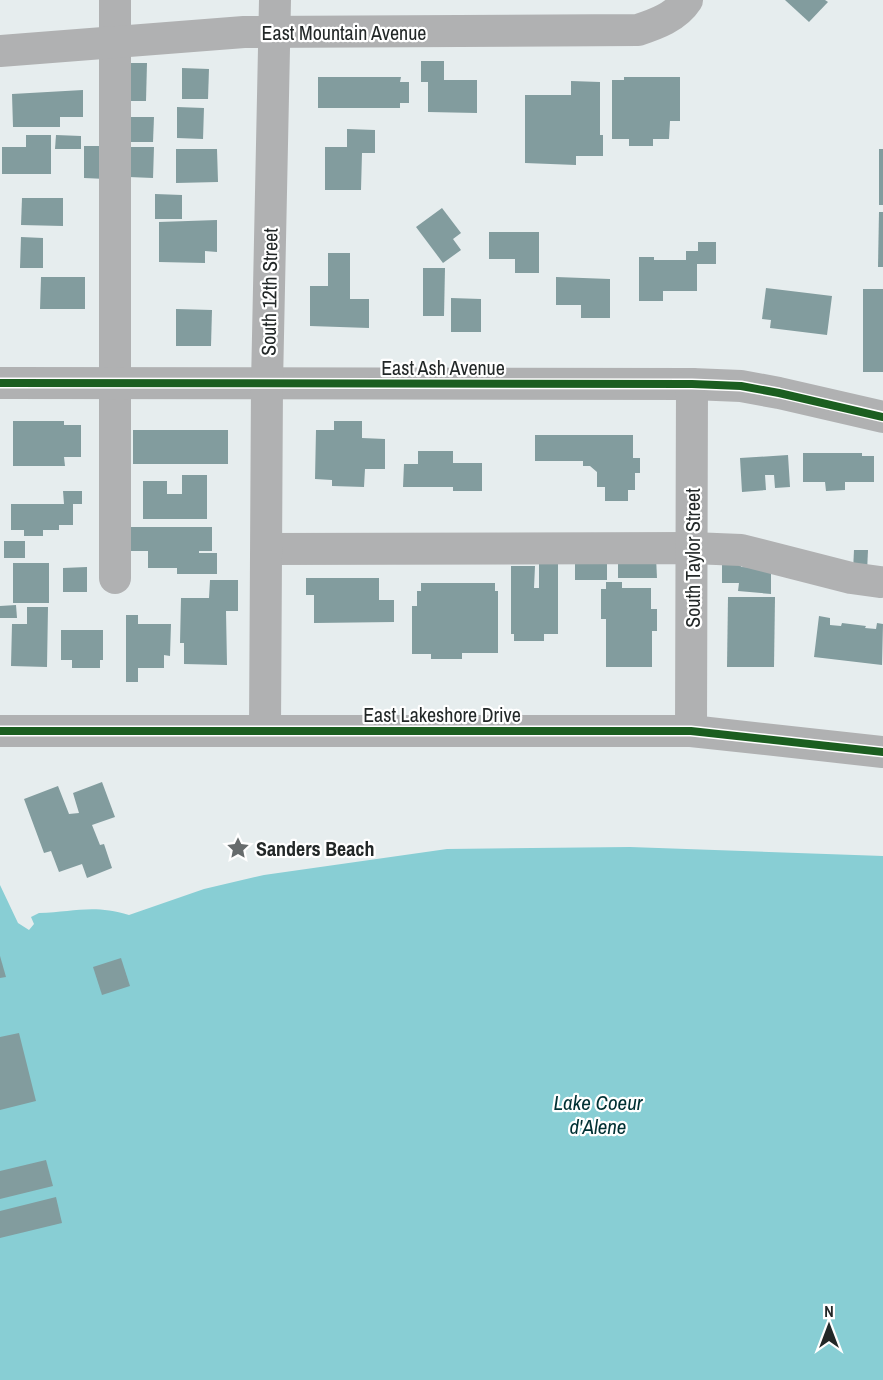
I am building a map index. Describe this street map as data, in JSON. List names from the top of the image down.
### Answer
{
  "streets": {
    "street": [
      "East Mountain Avenue",
      "South 12th Street",
      "East Ash Avenue",
      "South Taylor Street",
      "East Lakeshore Drive"
    ]
  },
  "crossings": [
    ["East Mountain Avenue", "South 12th Street"],
    ["South 12th Street", "East Ash Avenue"],
    ["South 12th Street", "East Lakeshore Drive"],
    ["East Ash Avenue", "South Taylor Street"],
    ["South Taylor Street", "East Lakeshore Drive"]
  ],
  "water": ["Lake Coeur d'Alene"],
  "places": {
    "place": ["Sanders Beach"]
  },
  "north": "top"
}
